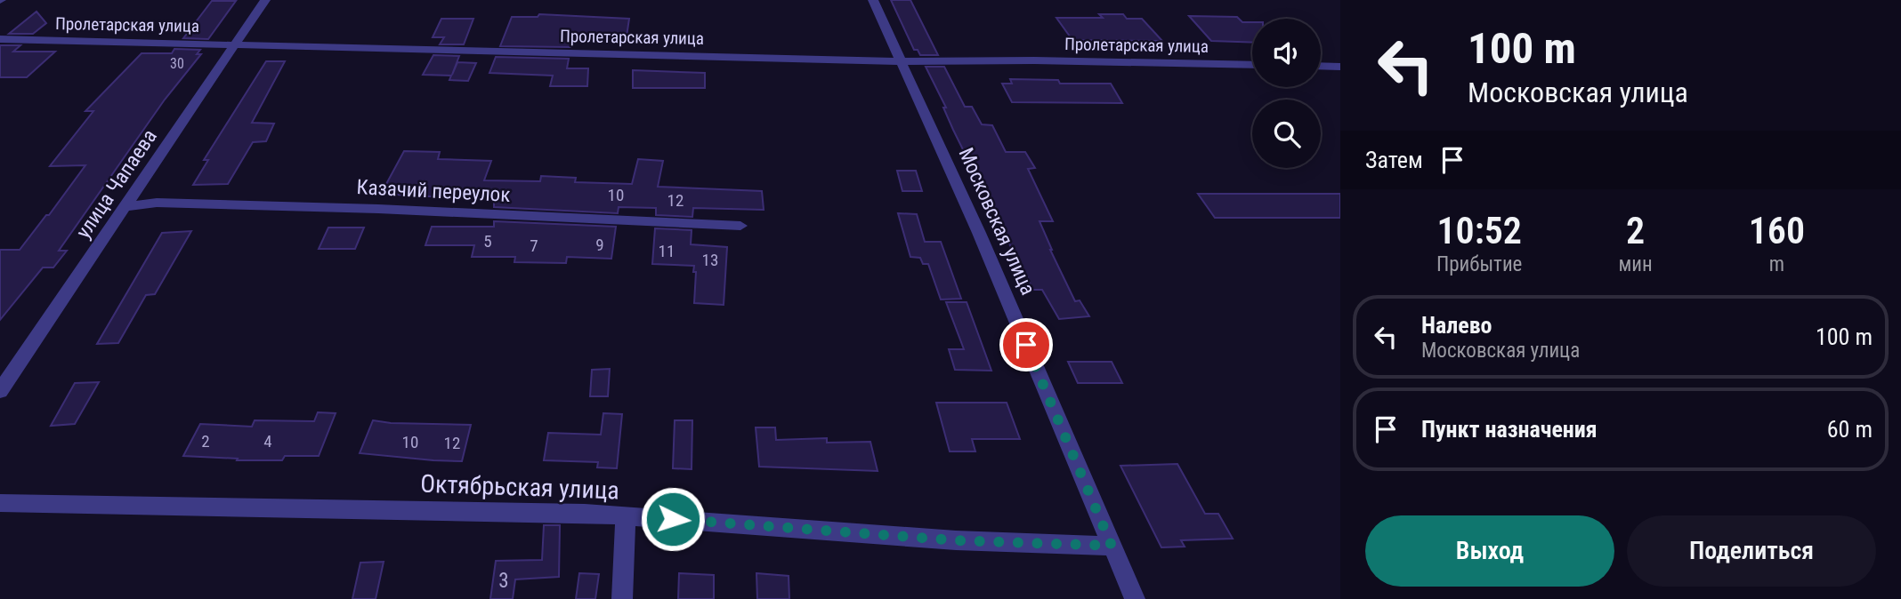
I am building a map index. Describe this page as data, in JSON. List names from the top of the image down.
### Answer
{
  "streets": {
    "street": [
      "Пролетарская улица",
      "улица Чапаева",
      "Казачий переулок",
      "Московская улица",
      "Октябрьская улица"
    ]
  },
  "crossings": [
    ["Пролетарская улица", "улица Чапаева"],
    ["Пролетарская улица", "Московская улица"],
    ["улица Чапаева", "Казачий переулок"],
    ["Московская улица", "Октябрьская улица"]
  ],
  "house_numbers": [
    "30",
    "10",
    "12",
    "5",
    "9",
    "7",
    "11",
    "13",
    "2",
    "4",
    "10",
    "12",
    "3"
  ],
  "page": {
    "turn": ["100 m", "Московская улица"],
    "then": "Затем",
    "eta": [
      "10:52",
      "Прибытие",
      "2",
      "мин",
      "160",
      "m"
    ],
    "list": [
      {
        "name": "Налево",
        "note": "Московская улица",
        "value": "100 m"
      },
      {
        "name": "Пункт назначения",
        "value": "60 m"
      }
    ],
    "buttons": ["Выход", "Поделиться"]
  }
}
